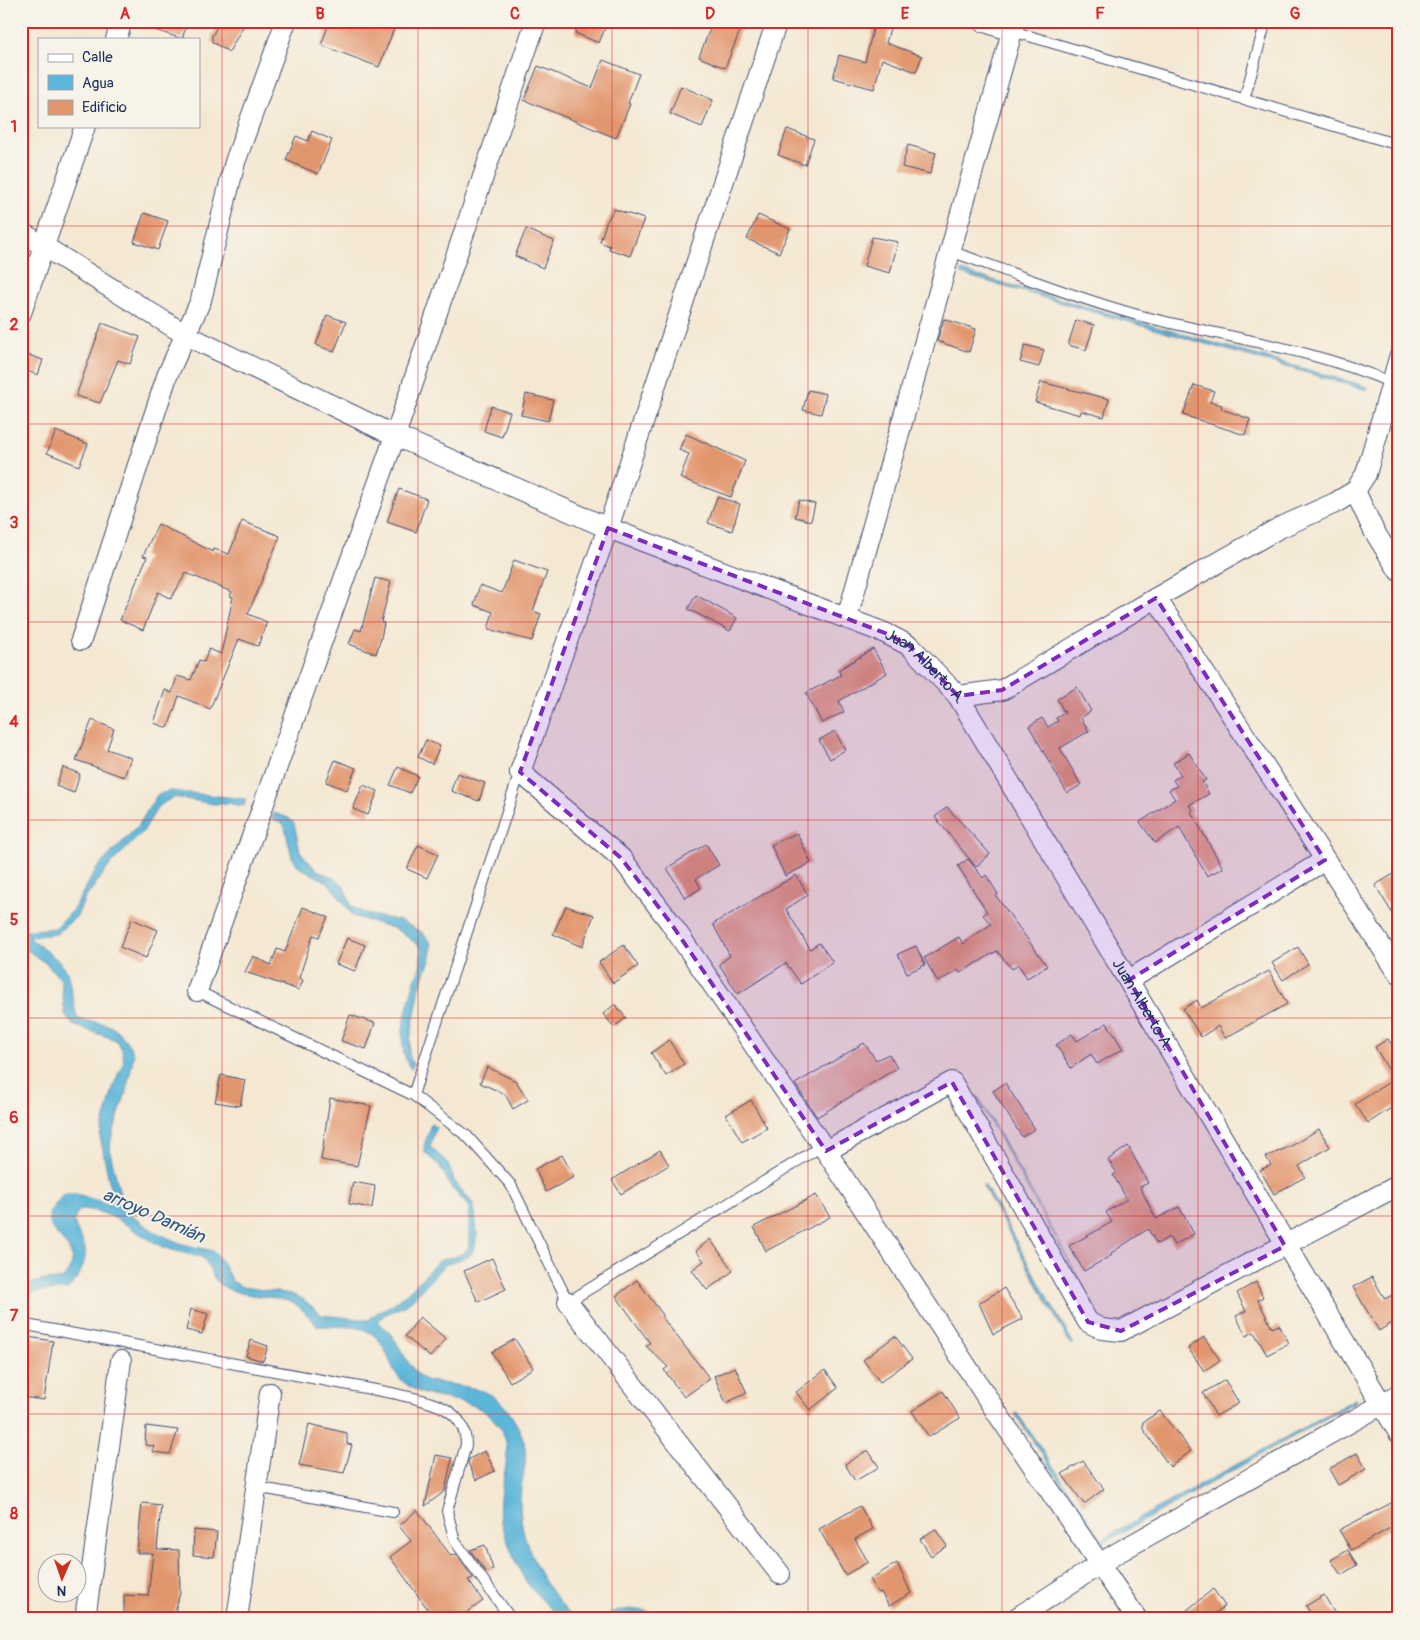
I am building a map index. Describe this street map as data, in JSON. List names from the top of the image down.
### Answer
{
  "streets": {
    "street": ["Juan Alberto A."]
  },
  "water": ["arroyo Damián"],
  "legend": ["Calle", "Agua", "Edificio"],
  "north": "bottom",
  "grid": {
    "columns": [
      "A",
      "B",
      "C",
      "D",
      "E",
      "F",
      "G"
    ],
    "rows": [
      "1",
      "2",
      "3",
      "4",
      "5",
      "6",
      "7",
      "8"
    ]
  }
}
